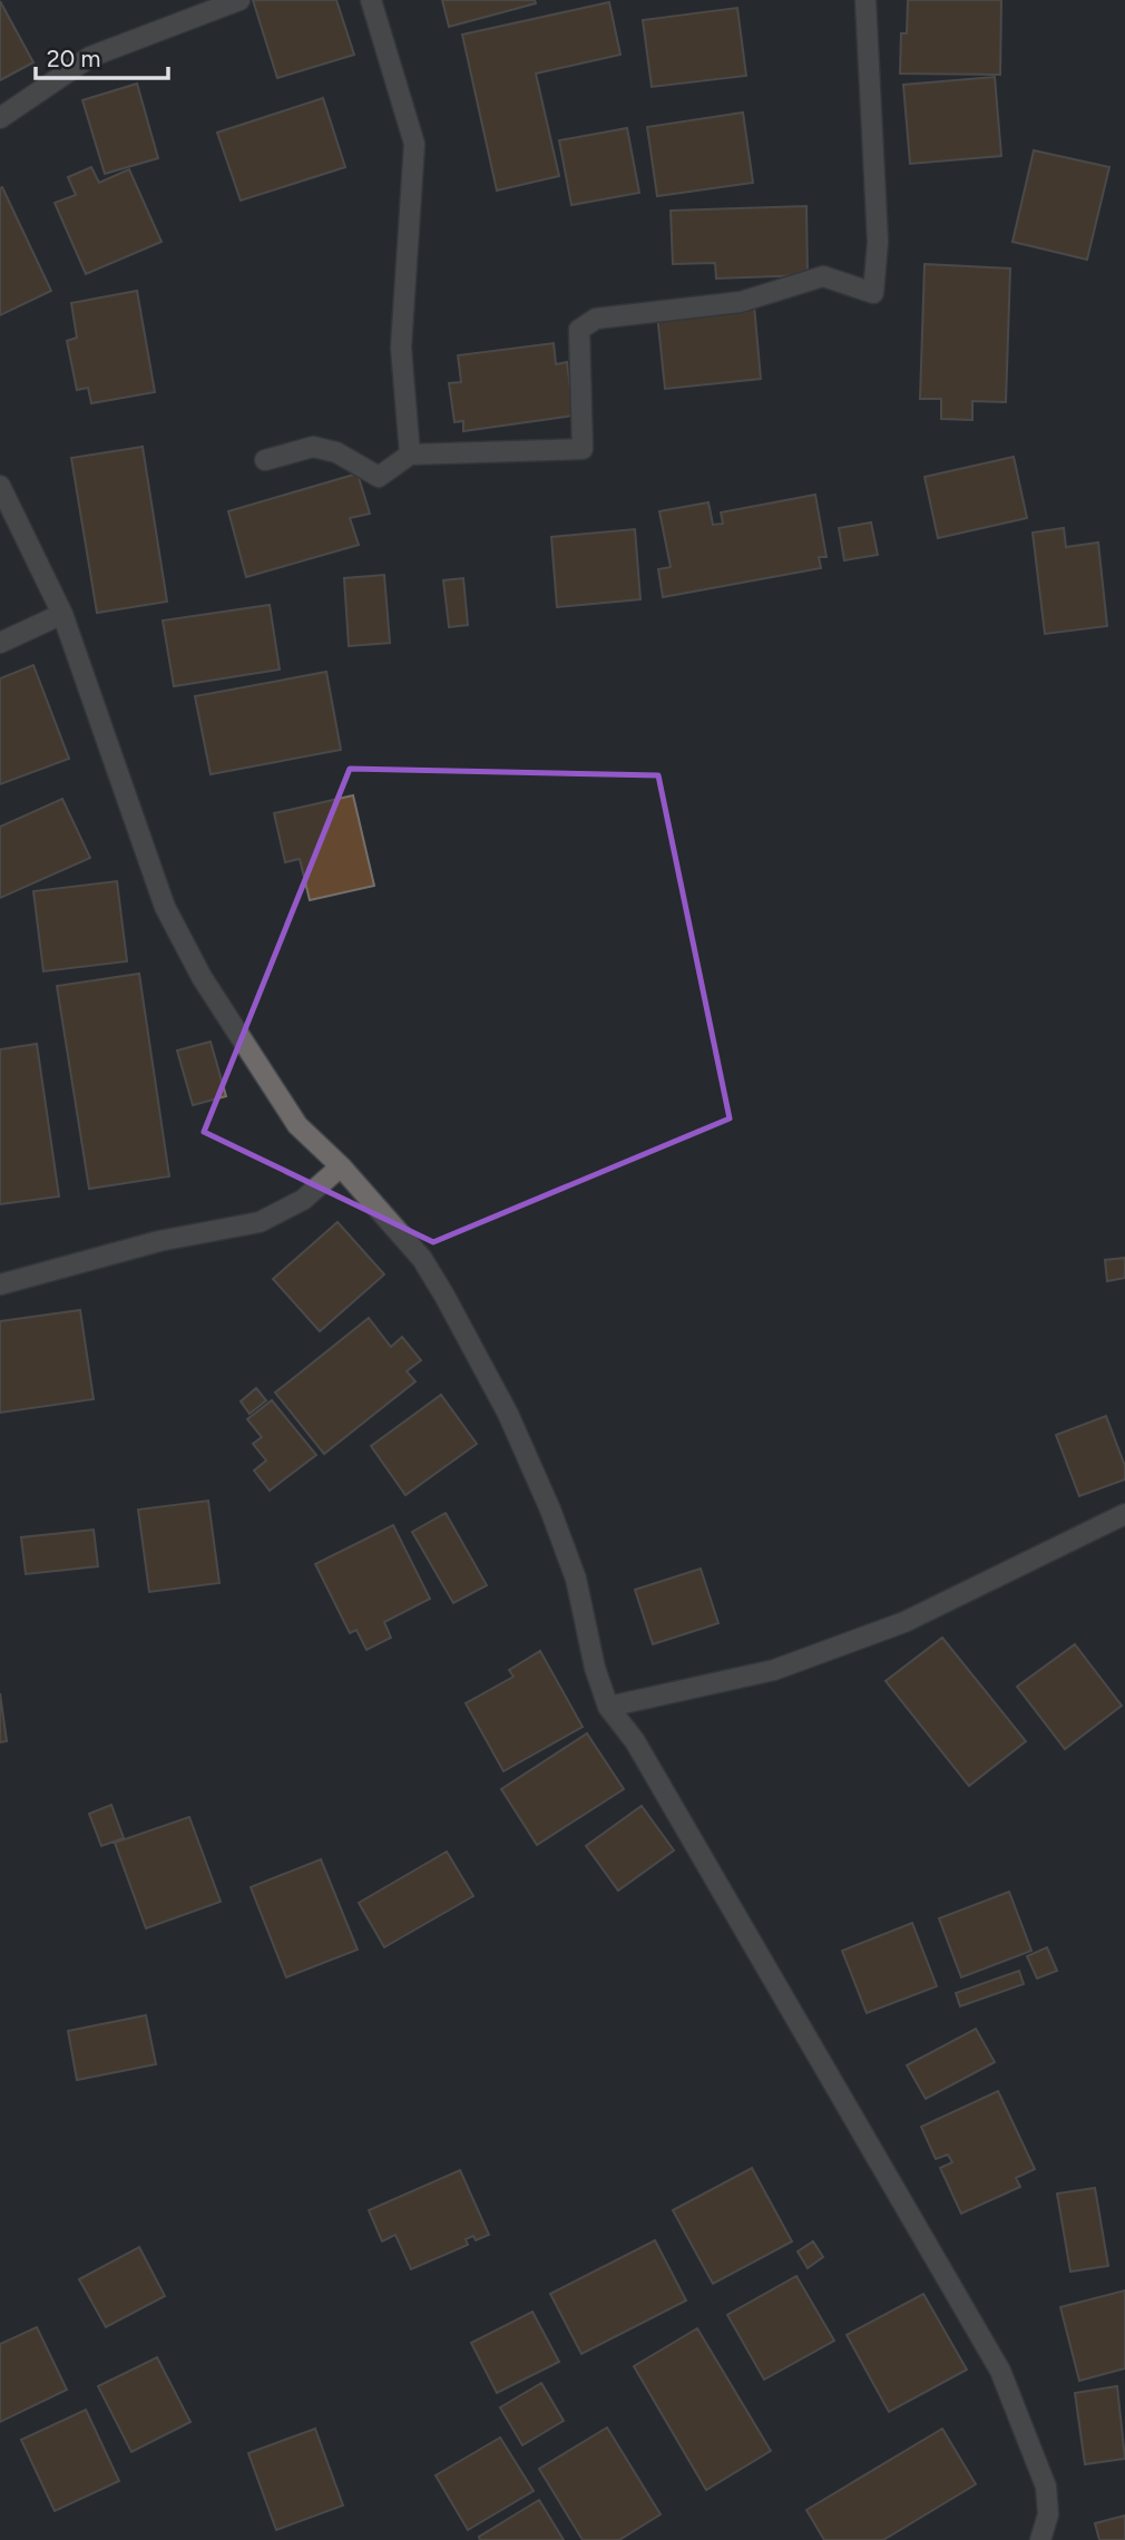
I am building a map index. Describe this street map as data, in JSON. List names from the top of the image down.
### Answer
{
  "scale_bar": "20 m"
}
